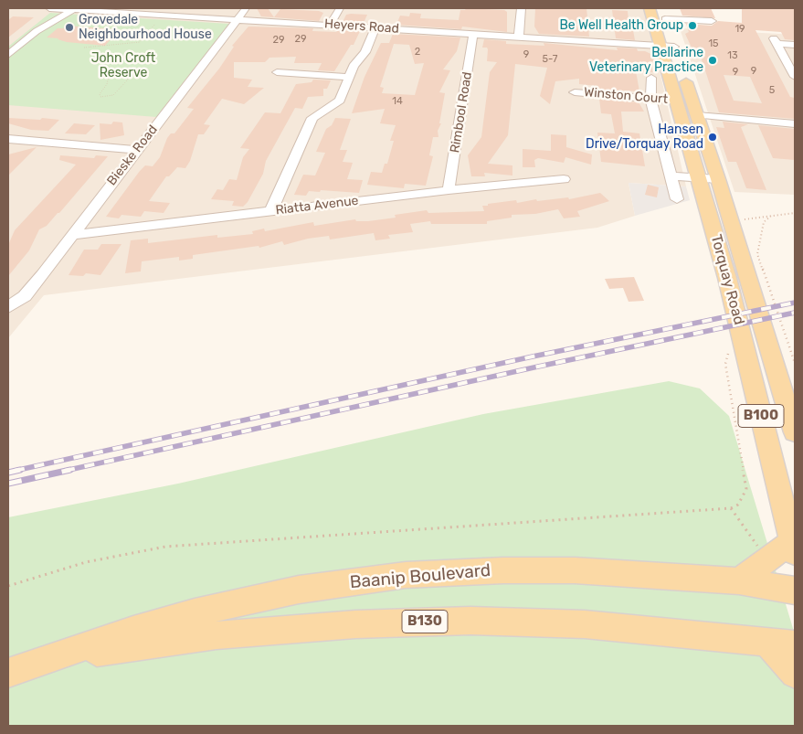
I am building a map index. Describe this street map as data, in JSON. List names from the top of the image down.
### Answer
{
  "streets": {
    "main road": [
      "Torquay Road",
      "B100",
      "Baanip Boulevard",
      "B130"
    ],
    "street": [
      "Heyers Road",
      "Winston Court",
      "Rimbool Road",
      "Bieske Road",
      "Riatta Avenue"
    ]
  },
  "crossings": [
    ["Heyers Road", "Rimbool Road"],
    ["Heyers Road", "Bieske Road"],
    ["Heyers Road", "Torquay Road"],
    ["Winston Court", "Torquay Road"],
    ["Rimbool Road", "Riatta Avenue"],
    ["Bieske Road", "Riatta Avenue"]
  ],
  "parks": ["John Croft Reserve"],
  "places": [
    "Be Well Health Group",
    "Grovedale Neighbourhood House",
    "Bellarine Veterinary Practice",
    "Hansen Drive/Torquay Road"
  ],
  "house_numbers": [
    "19",
    "29",
    "29",
    "15",
    "2",
    "9",
    "13",
    "5-7",
    "9",
    "9",
    "5",
    "14"
  ]
}
